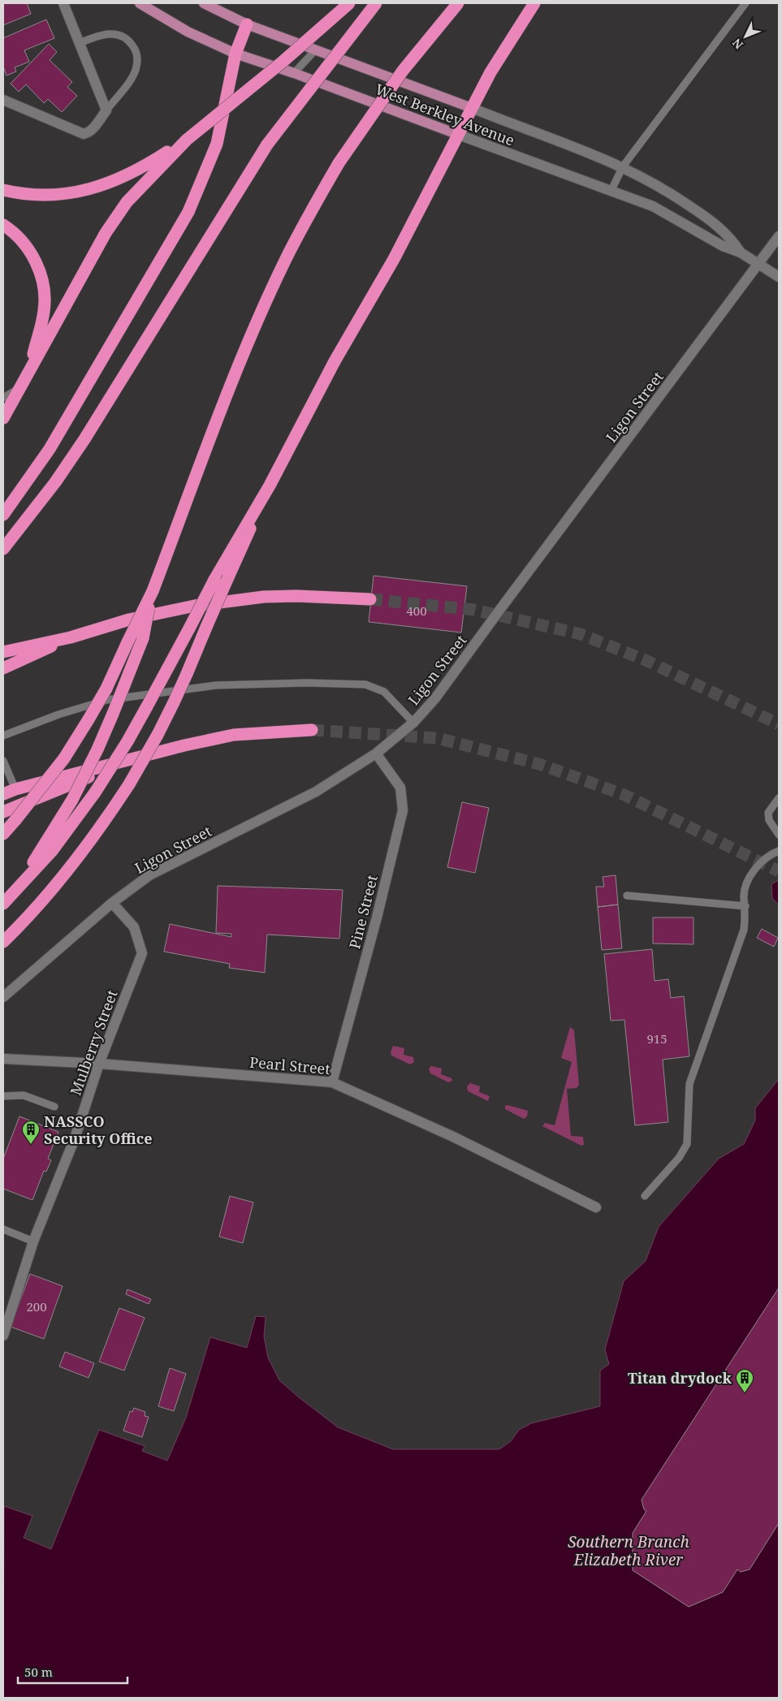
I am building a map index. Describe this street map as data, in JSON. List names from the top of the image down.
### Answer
{
  "streets": {
    "main road": ["West Berkley Avenue"],
    "street": [
      "Ligon Street",
      "Pine Street",
      "Mulberry Street",
      "Pearl Street"
    ]
  },
  "crossings": [
    ["West Berkley Avenue", "Ligon Street"],
    ["Ligon Street", "Pine Street"],
    ["Ligon Street", "Mulberry Street"],
    ["Pine Street", "Pearl Street"],
    ["Mulberry Street", "Pearl Street"]
  ],
  "water": ["Southern Branch Elizabeth River"],
  "places": {
    "building": ["NASSCO Security Office", "Titan drydock"]
  },
  "house_numbers": ["400", "915", "200"],
  "scale_bar": "50 m",
  "north": "bottom left"
}
